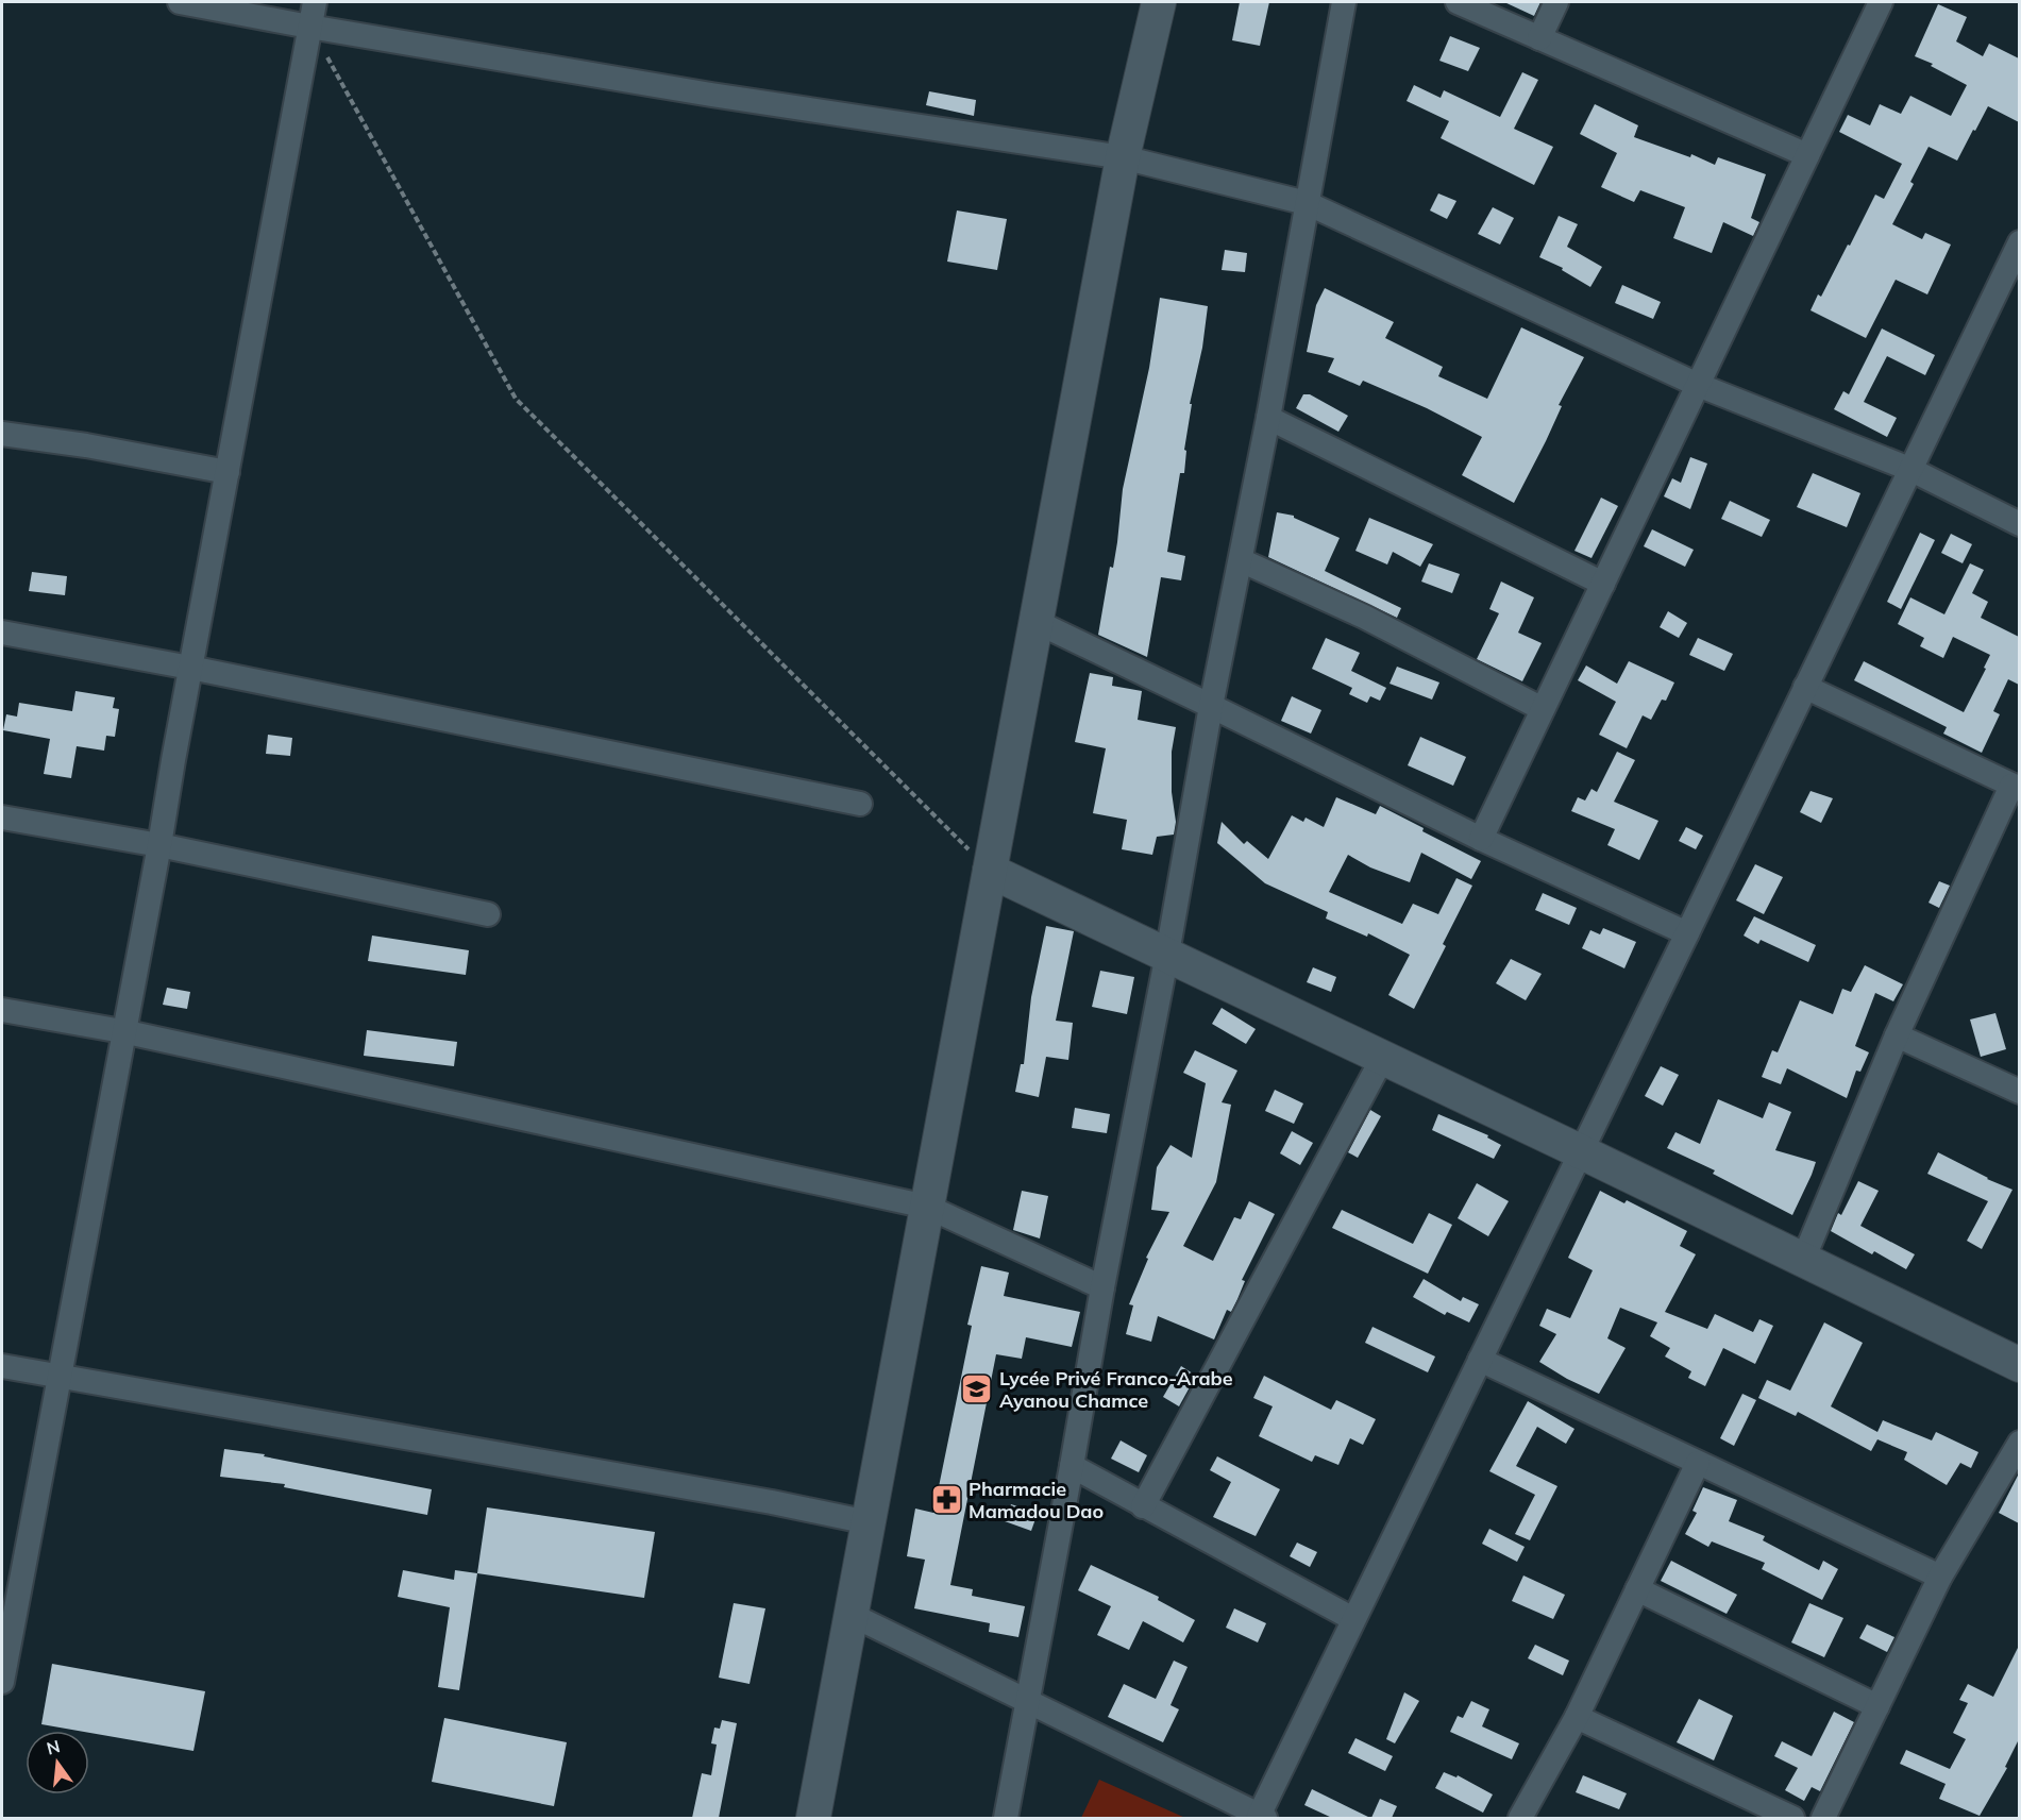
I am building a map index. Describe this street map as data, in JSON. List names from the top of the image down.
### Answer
{
  "places": {
    "school or university": ["Lycée Privé Franco-Arabe Ayanou Chamce"],
    "pharmacy": ["Pharmacie Mamadou Dao"]
  },
  "north": "top"
}
